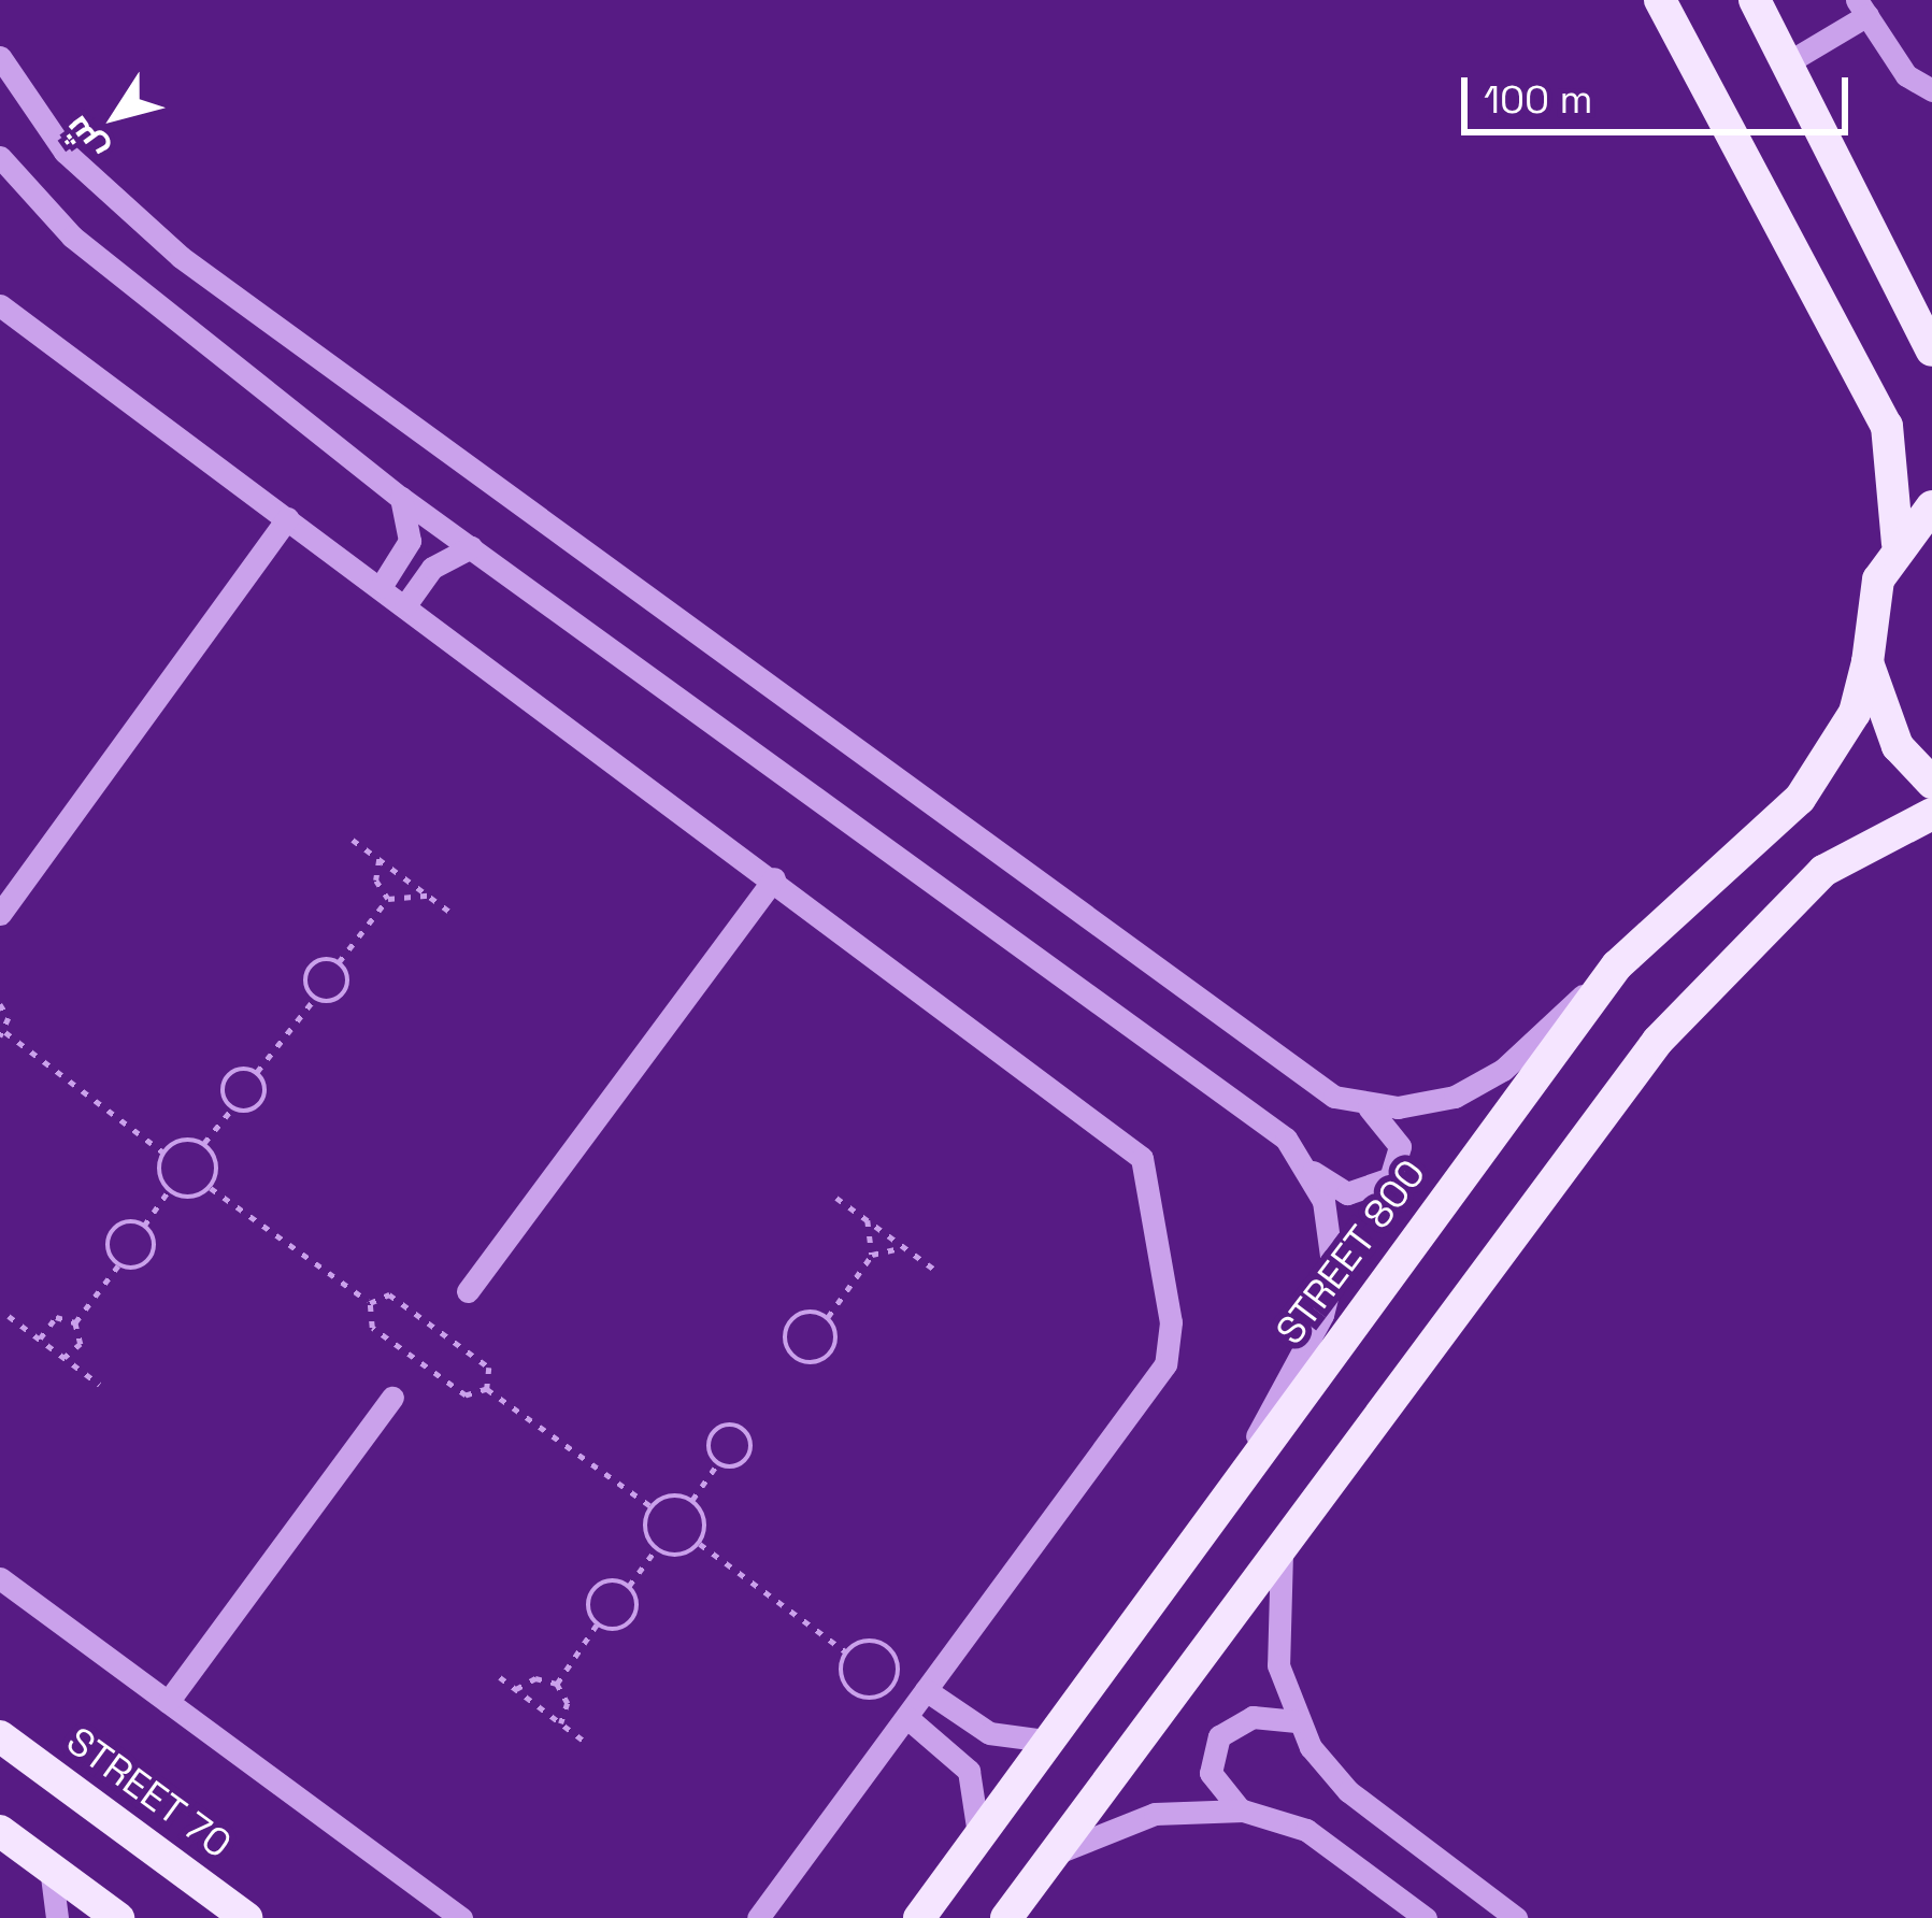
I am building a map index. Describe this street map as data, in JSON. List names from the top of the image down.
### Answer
{
  "streets": {
    "main road": ["STREET 800", "STREET 70"]
  },
  "scale_bar": "100 m",
  "north": "bottom left"
}
